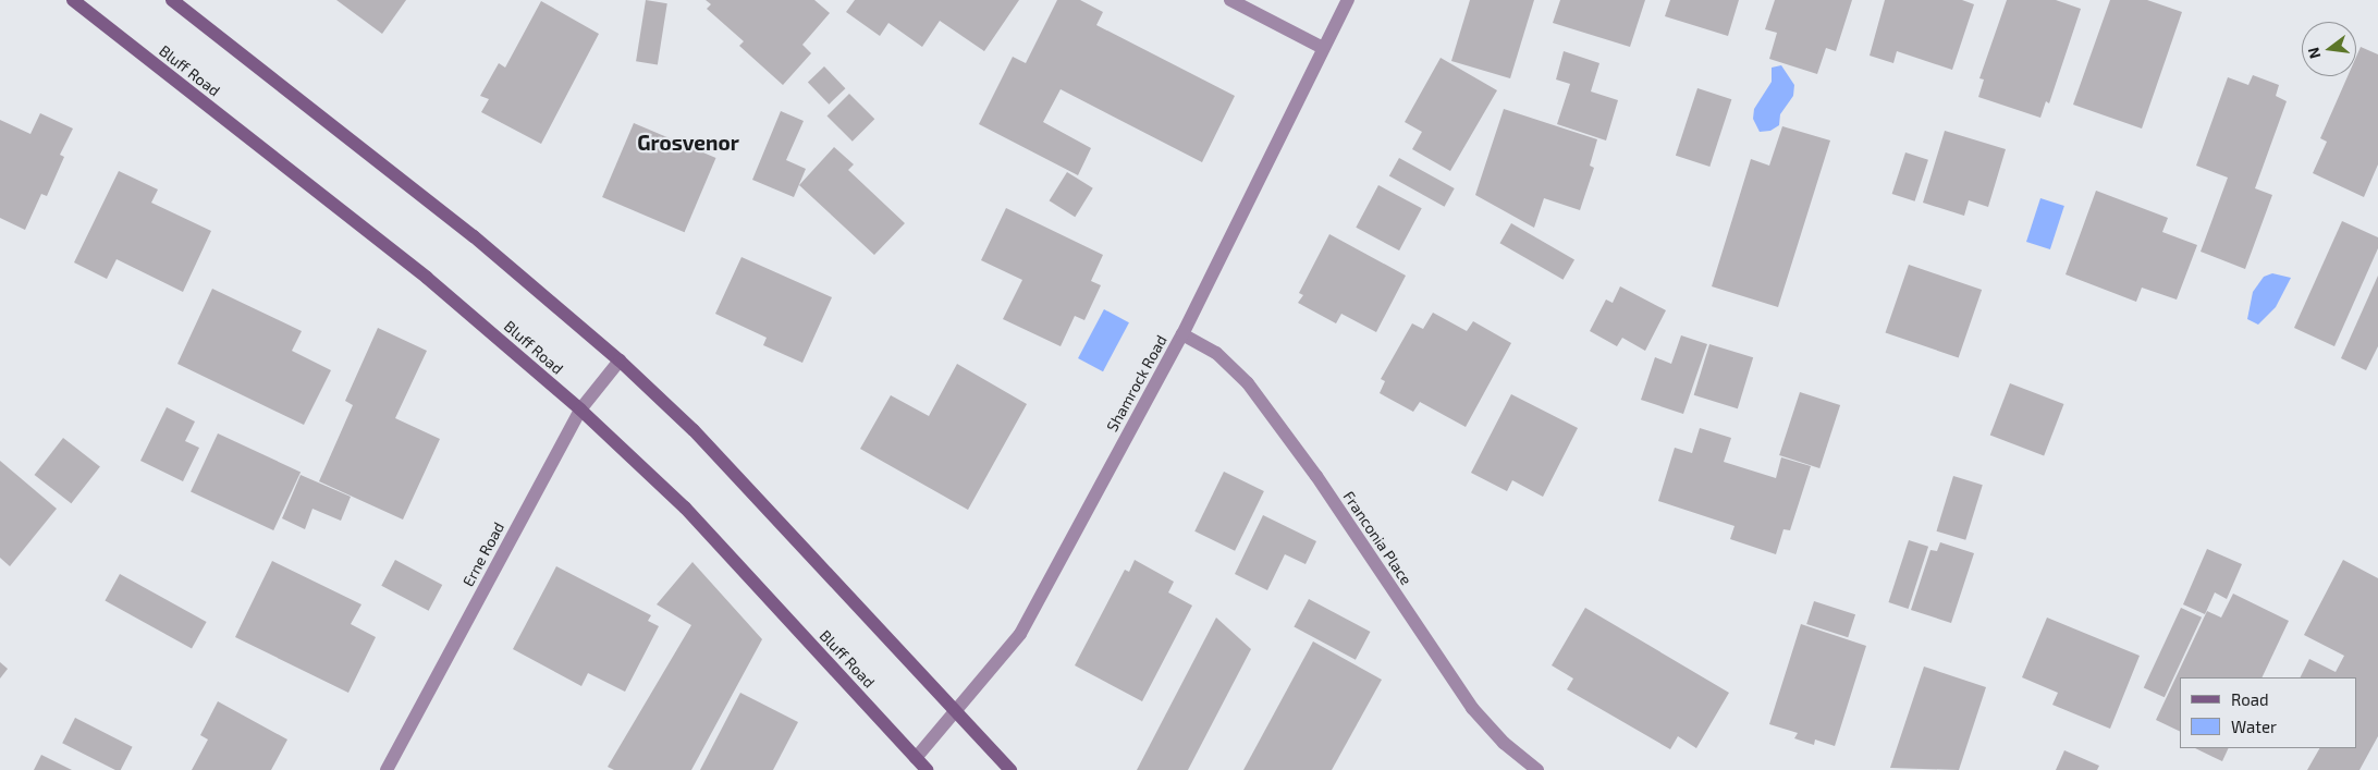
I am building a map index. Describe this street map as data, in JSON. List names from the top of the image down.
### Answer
{
  "streets": {
    "main road": ["Bluff Road"],
    "street": ["Shamrock Road", "Franconia Place", "Erne Road"]
  },
  "crossings": [
    ["Bluff Road", "Shamrock Road"],
    ["Bluff Road", "Erne Road"],
    ["Shamrock Road", "Franconia Place"]
  ],
  "districts": ["Grosvenor"],
  "legend": ["Road", "Water"],
  "north": "left"
}
